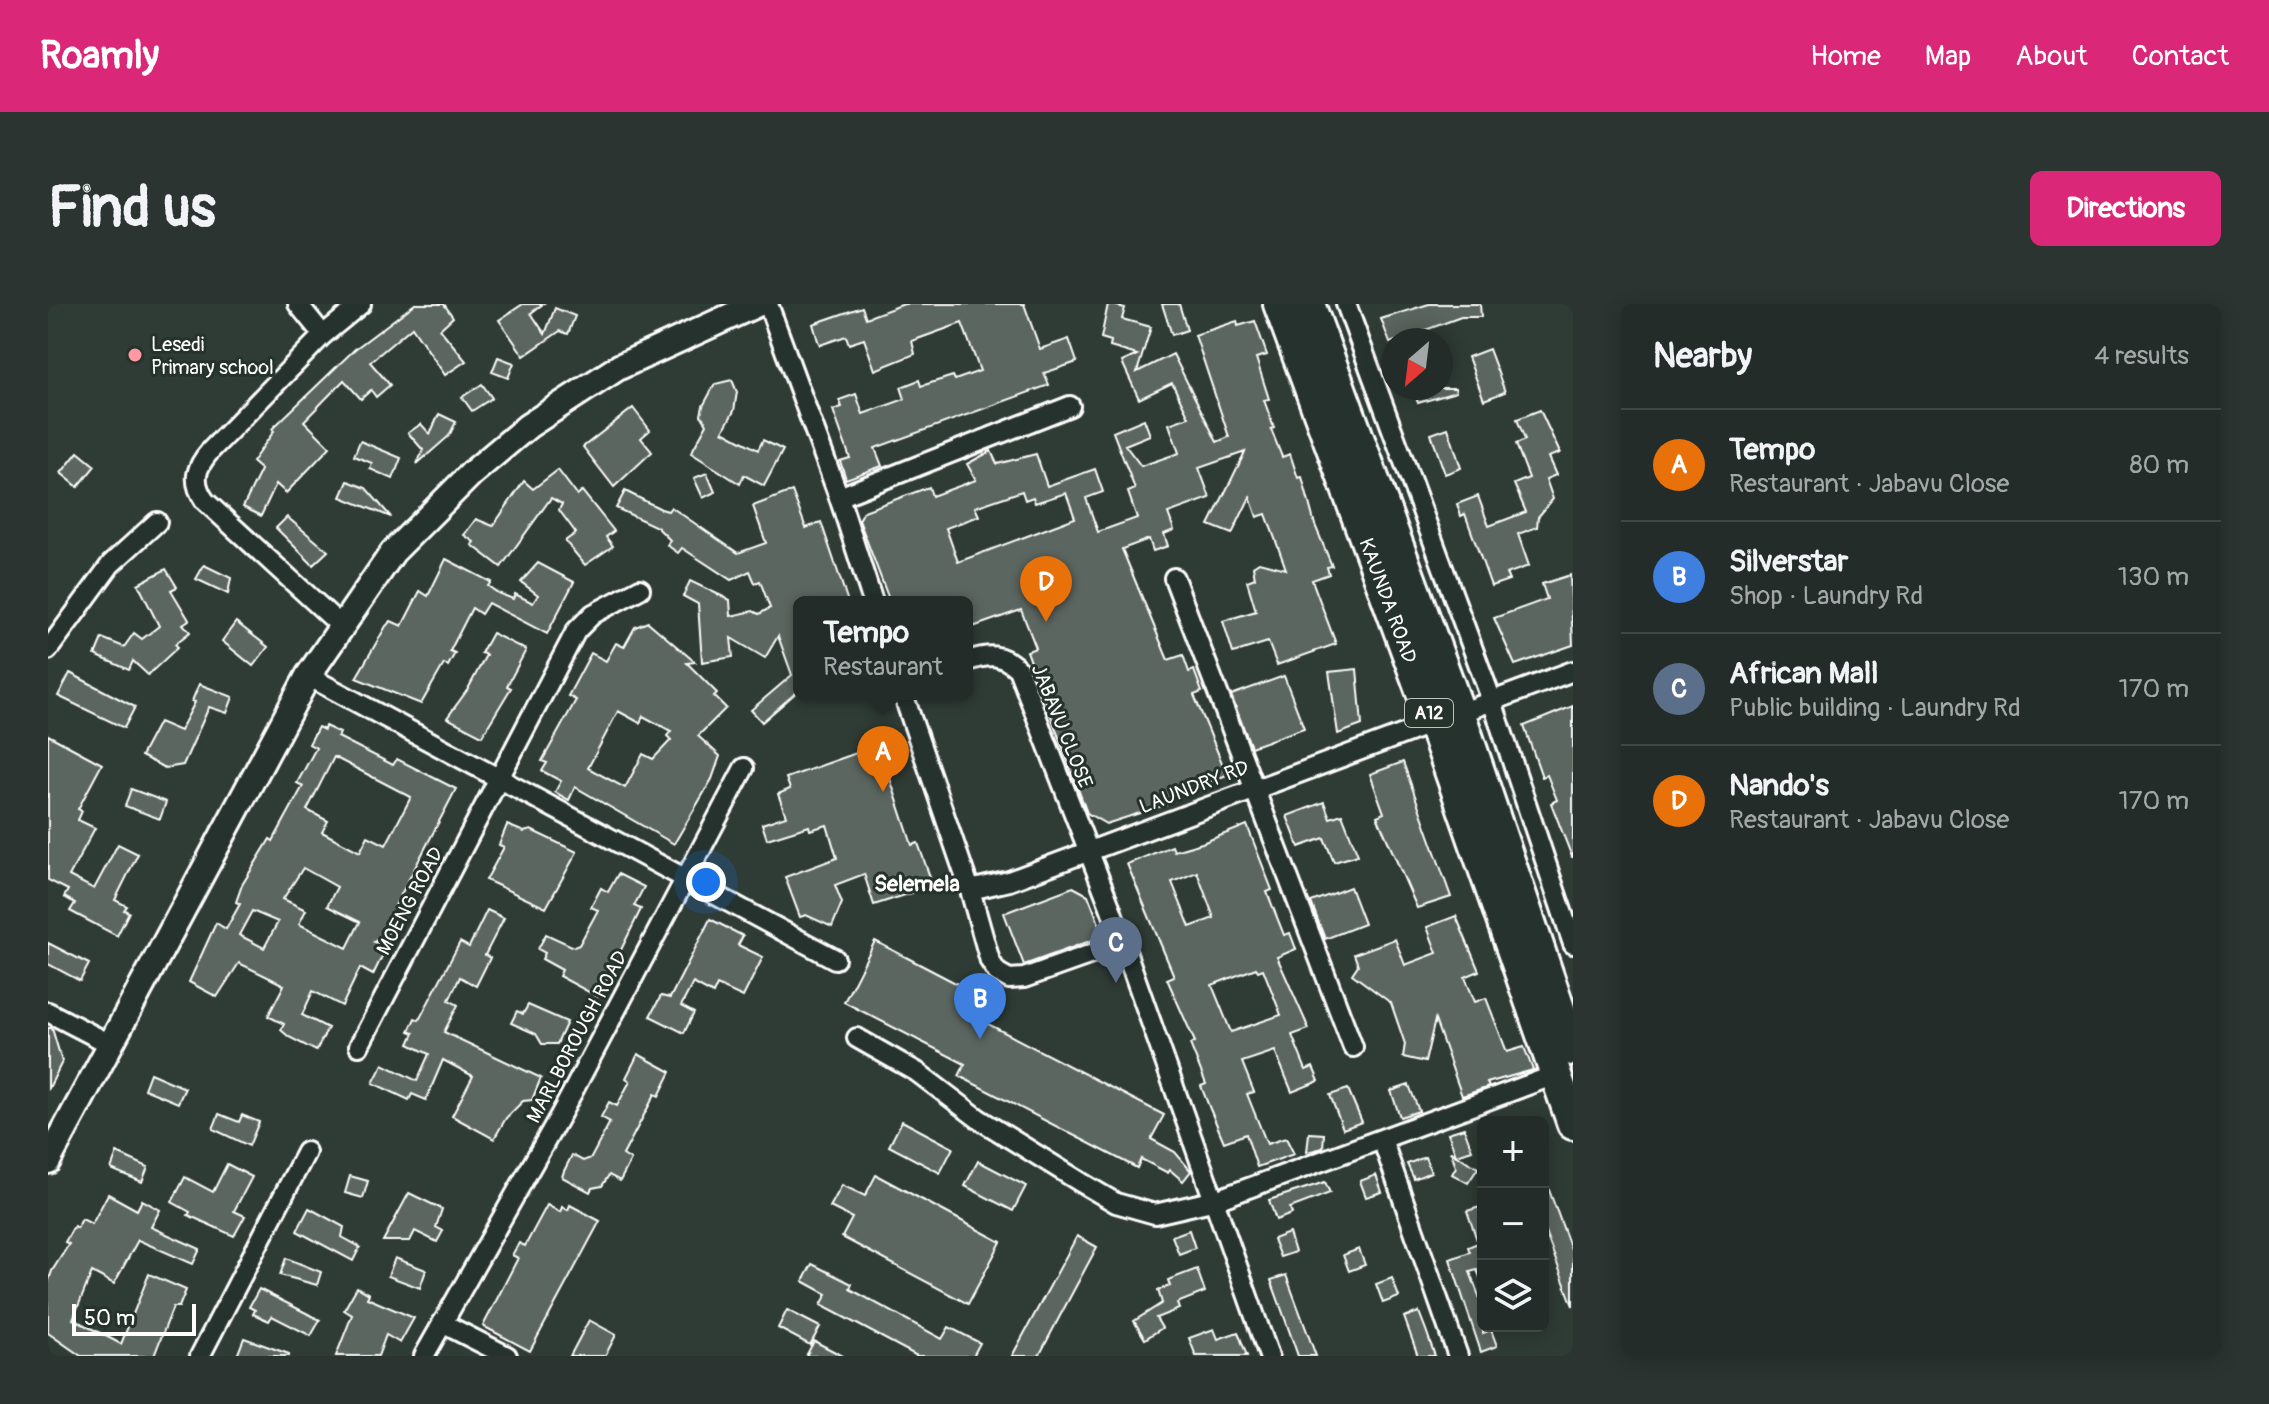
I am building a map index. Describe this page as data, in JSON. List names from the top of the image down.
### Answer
{
  "streets": {
    "main road": ["KAUNDA ROAD", "A12"],
    "street": [
      "JABAVU CLOSE",
      "LAUNDRY RD",
      "MOENG ROAD",
      "MARLBOROUGH ROAD"
    ]
  },
  "crossings": [
    ["KAUNDA ROAD", "LAUNDRY RD"],
    ["JABAVU CLOSE", "LAUNDRY RD"]
  ],
  "districts": ["Selemela"],
  "places": ["Lesedi Primary school"],
  "scale_bar": "50 m",
  "north": "bottom left",
  "page": {
    "header": "Roamly",
    "nav": [
      "Home",
      "Map",
      "About",
      "Contact"
    ],
    "buttons": "Directions",
    "title": "Find us",
    "heading": ["Nearby", "4 results"],
    "list": [
      {
        "mark": "A",
        "name": "Tempo",
        "note": "Restaurant · Jabavu Close",
        "value": "80 m"
      },
      {
        "mark": "B",
        "name": "Silverstar",
        "note": "Shop · Laundry Rd",
        "value": "130 m"
      },
      {
        "mark": "C",
        "name": "African Mall",
        "note": "Public building · Laundry Rd",
        "value": "170 m"
      },
      {
        "mark": "D",
        "name": "Nando's",
        "note": "Restaurant · Jabavu Close",
        "value": "170 m"
      }
    ],
    "pins": [
      "D",
      "A",
      "C",
      "B"
    ],
    "popup": ["Tempo", "Restaurant"],
    "map_buttons": ["+", "−"],
    "scale": "50 m"
  }
}
